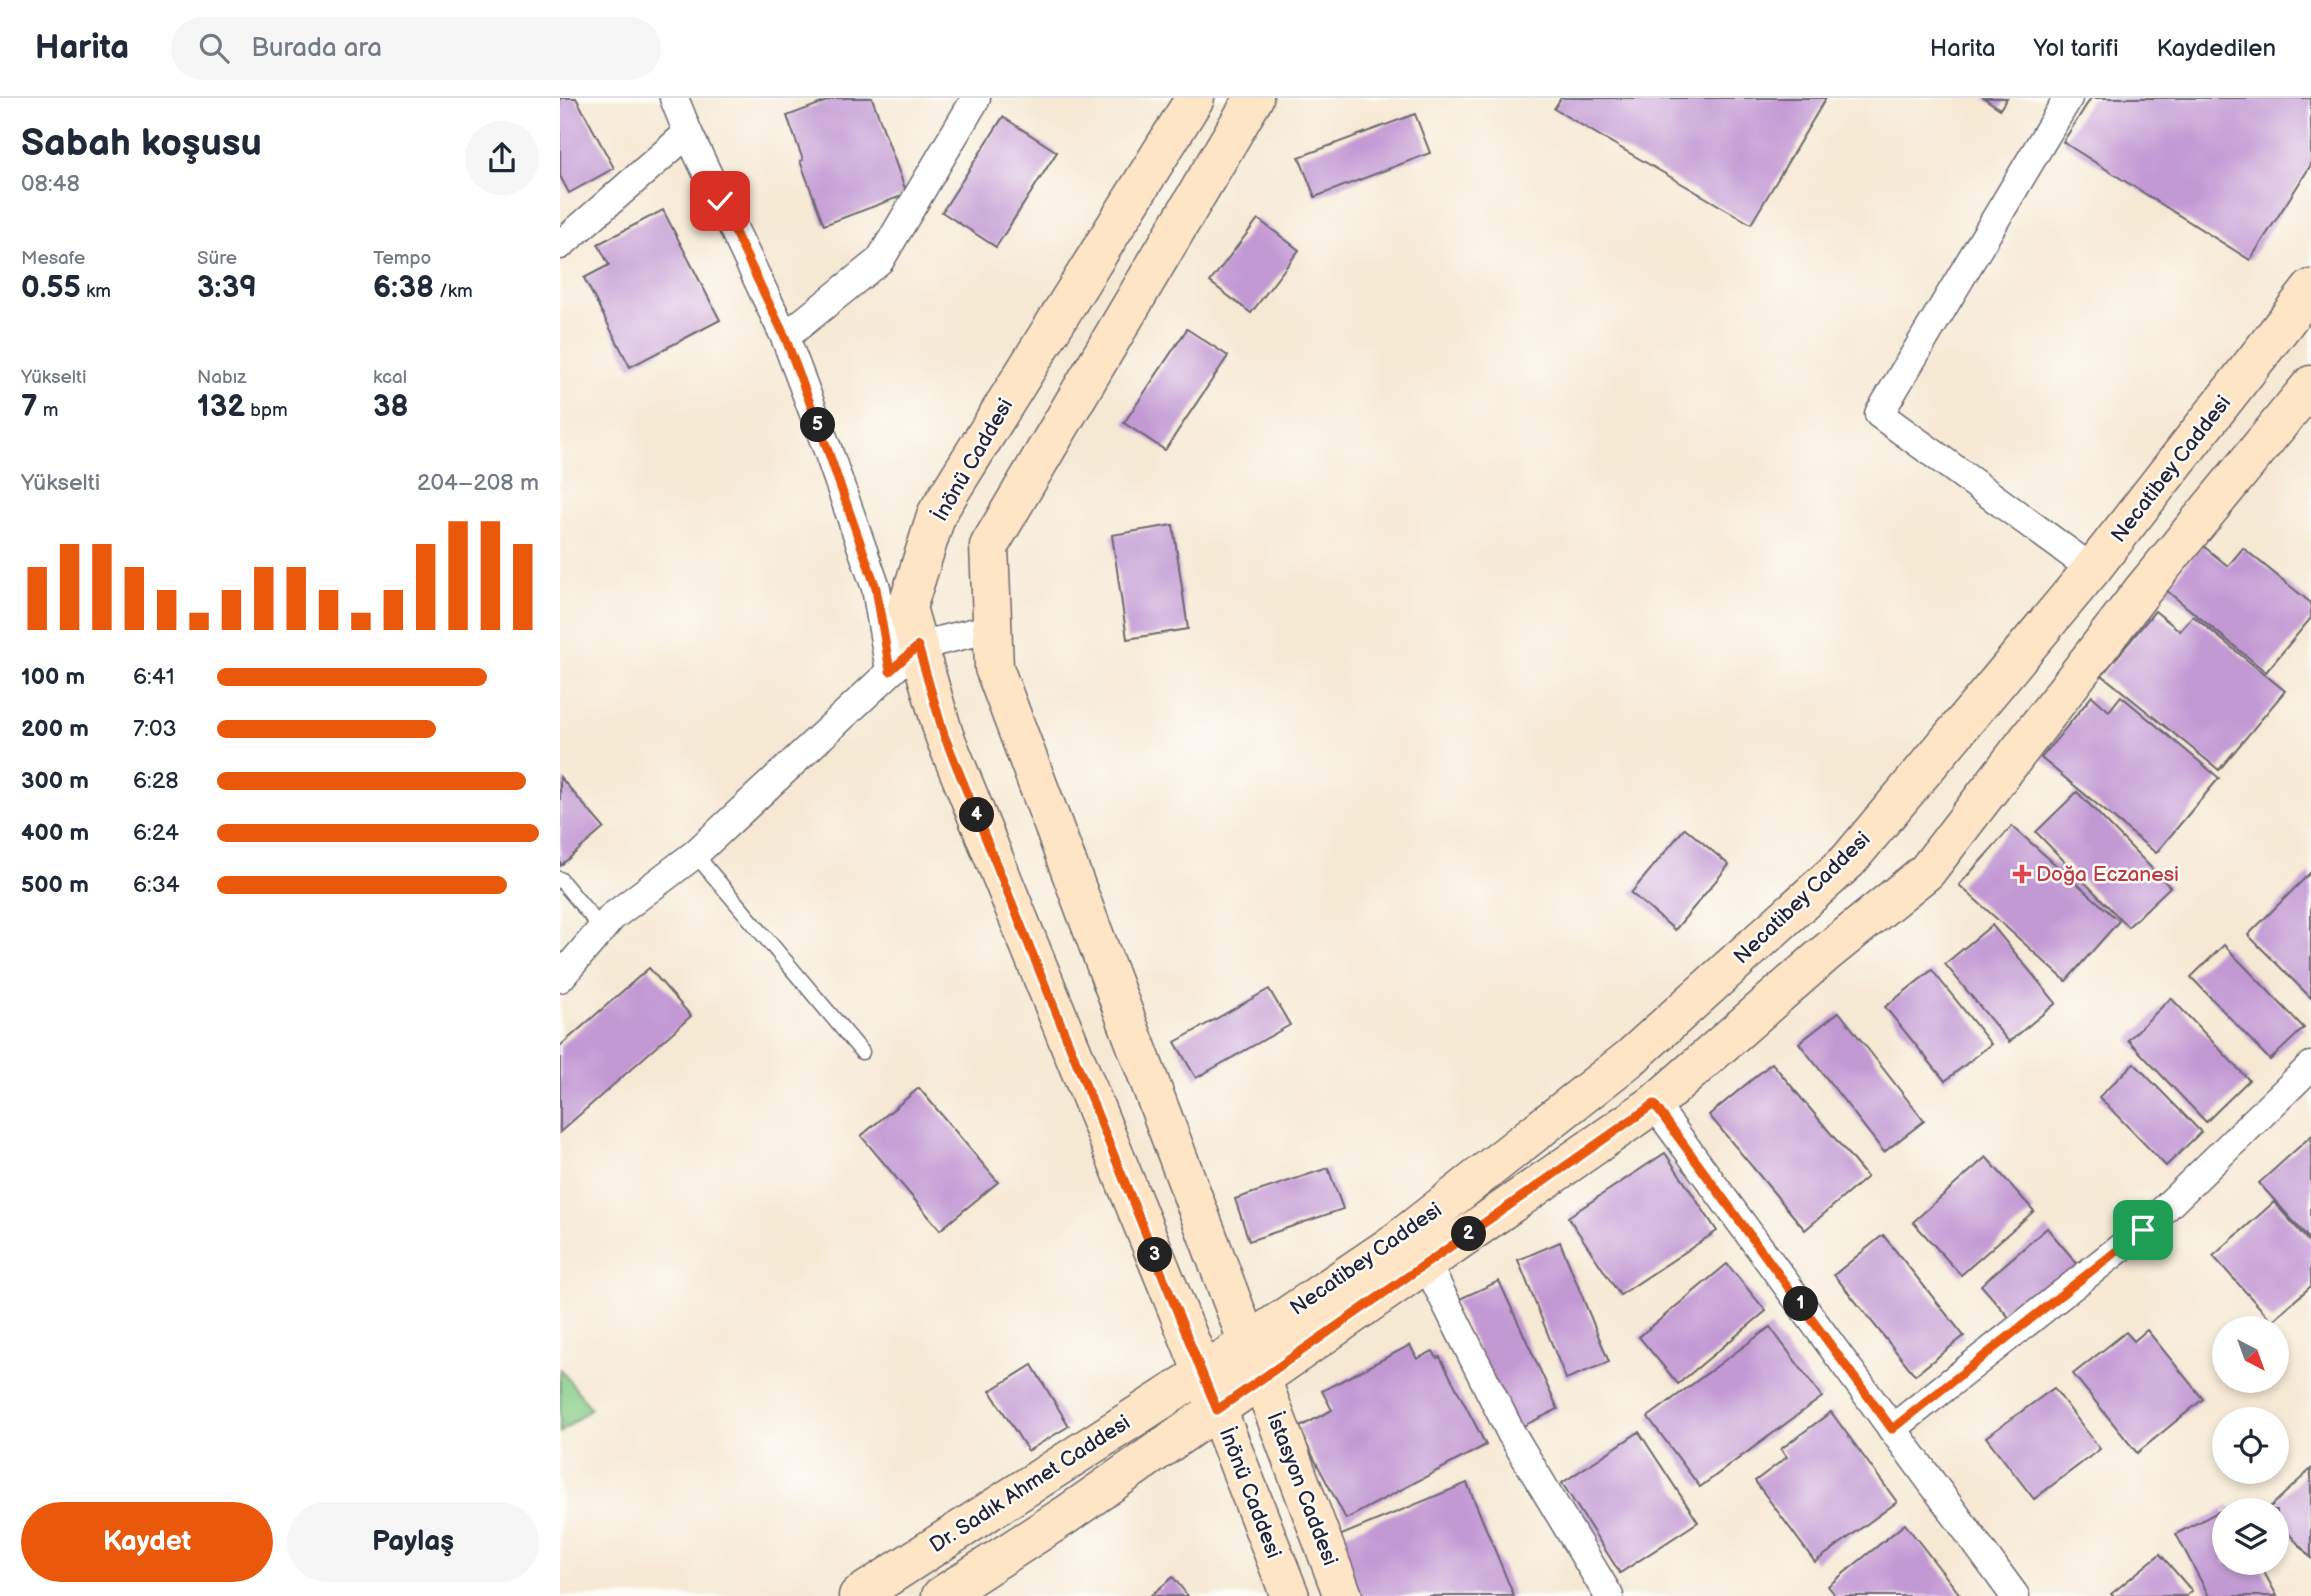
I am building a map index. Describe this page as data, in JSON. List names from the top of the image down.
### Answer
{
  "streets": {
    "street": [
      "İnönü Caddesi",
      "Necatibey Caddesi",
      "Dr. Sadık Ahmet Caddesi",
      "İstasyon Caddesi"
    ]
  },
  "crossings": [
    ["İnönü Caddesi", "Necatibey Caddesi"],
    ["İnönü Caddesi", "Dr. Sadık Ahmet Caddesi"],
    ["Necatibey Caddesi", "Dr. Sadık Ahmet Caddesi"],
    ["Necatibey Caddesi", "İstasyon Caddesi"]
  ],
  "places": {
    "health": ["Doğa Eczanesi"]
  },
  "north": "bottom right",
  "page": {
    "header": "Harita",
    "search": "Burada ara",
    "nav": ["Harita", "Yol tarifi", "Kaydedilen"],
    "heading": ["Sabah koşusu", "08:48"],
    "stats": [
      ["Mesafe", "0.55 km"],
      ["Süre", "3:39"],
      ["Tempo", "6:38 /km"],
      ["Yükselti", "7 m"],
      ["Nabız", "132 bpm"],
      ["kcal", "38"]
    ],
    "pins": [
      "5",
      "4",
      "2",
      "3",
      "1"
    ],
    "chart": ["Yükselti", "204–208 m"],
    "list": [
      {
        "name": "100 m",
        "note": "6:41"
      },
      {
        "name": "200 m",
        "note": "7:03"
      },
      {
        "name": "300 m",
        "note": "6:28"
      },
      {
        "name": "400 m",
        "note": "6:24"
      },
      {
        "name": "500 m",
        "note": "6:34"
      }
    ],
    "buttons": ["Kaydet", "Paylaş"]
  }
}
